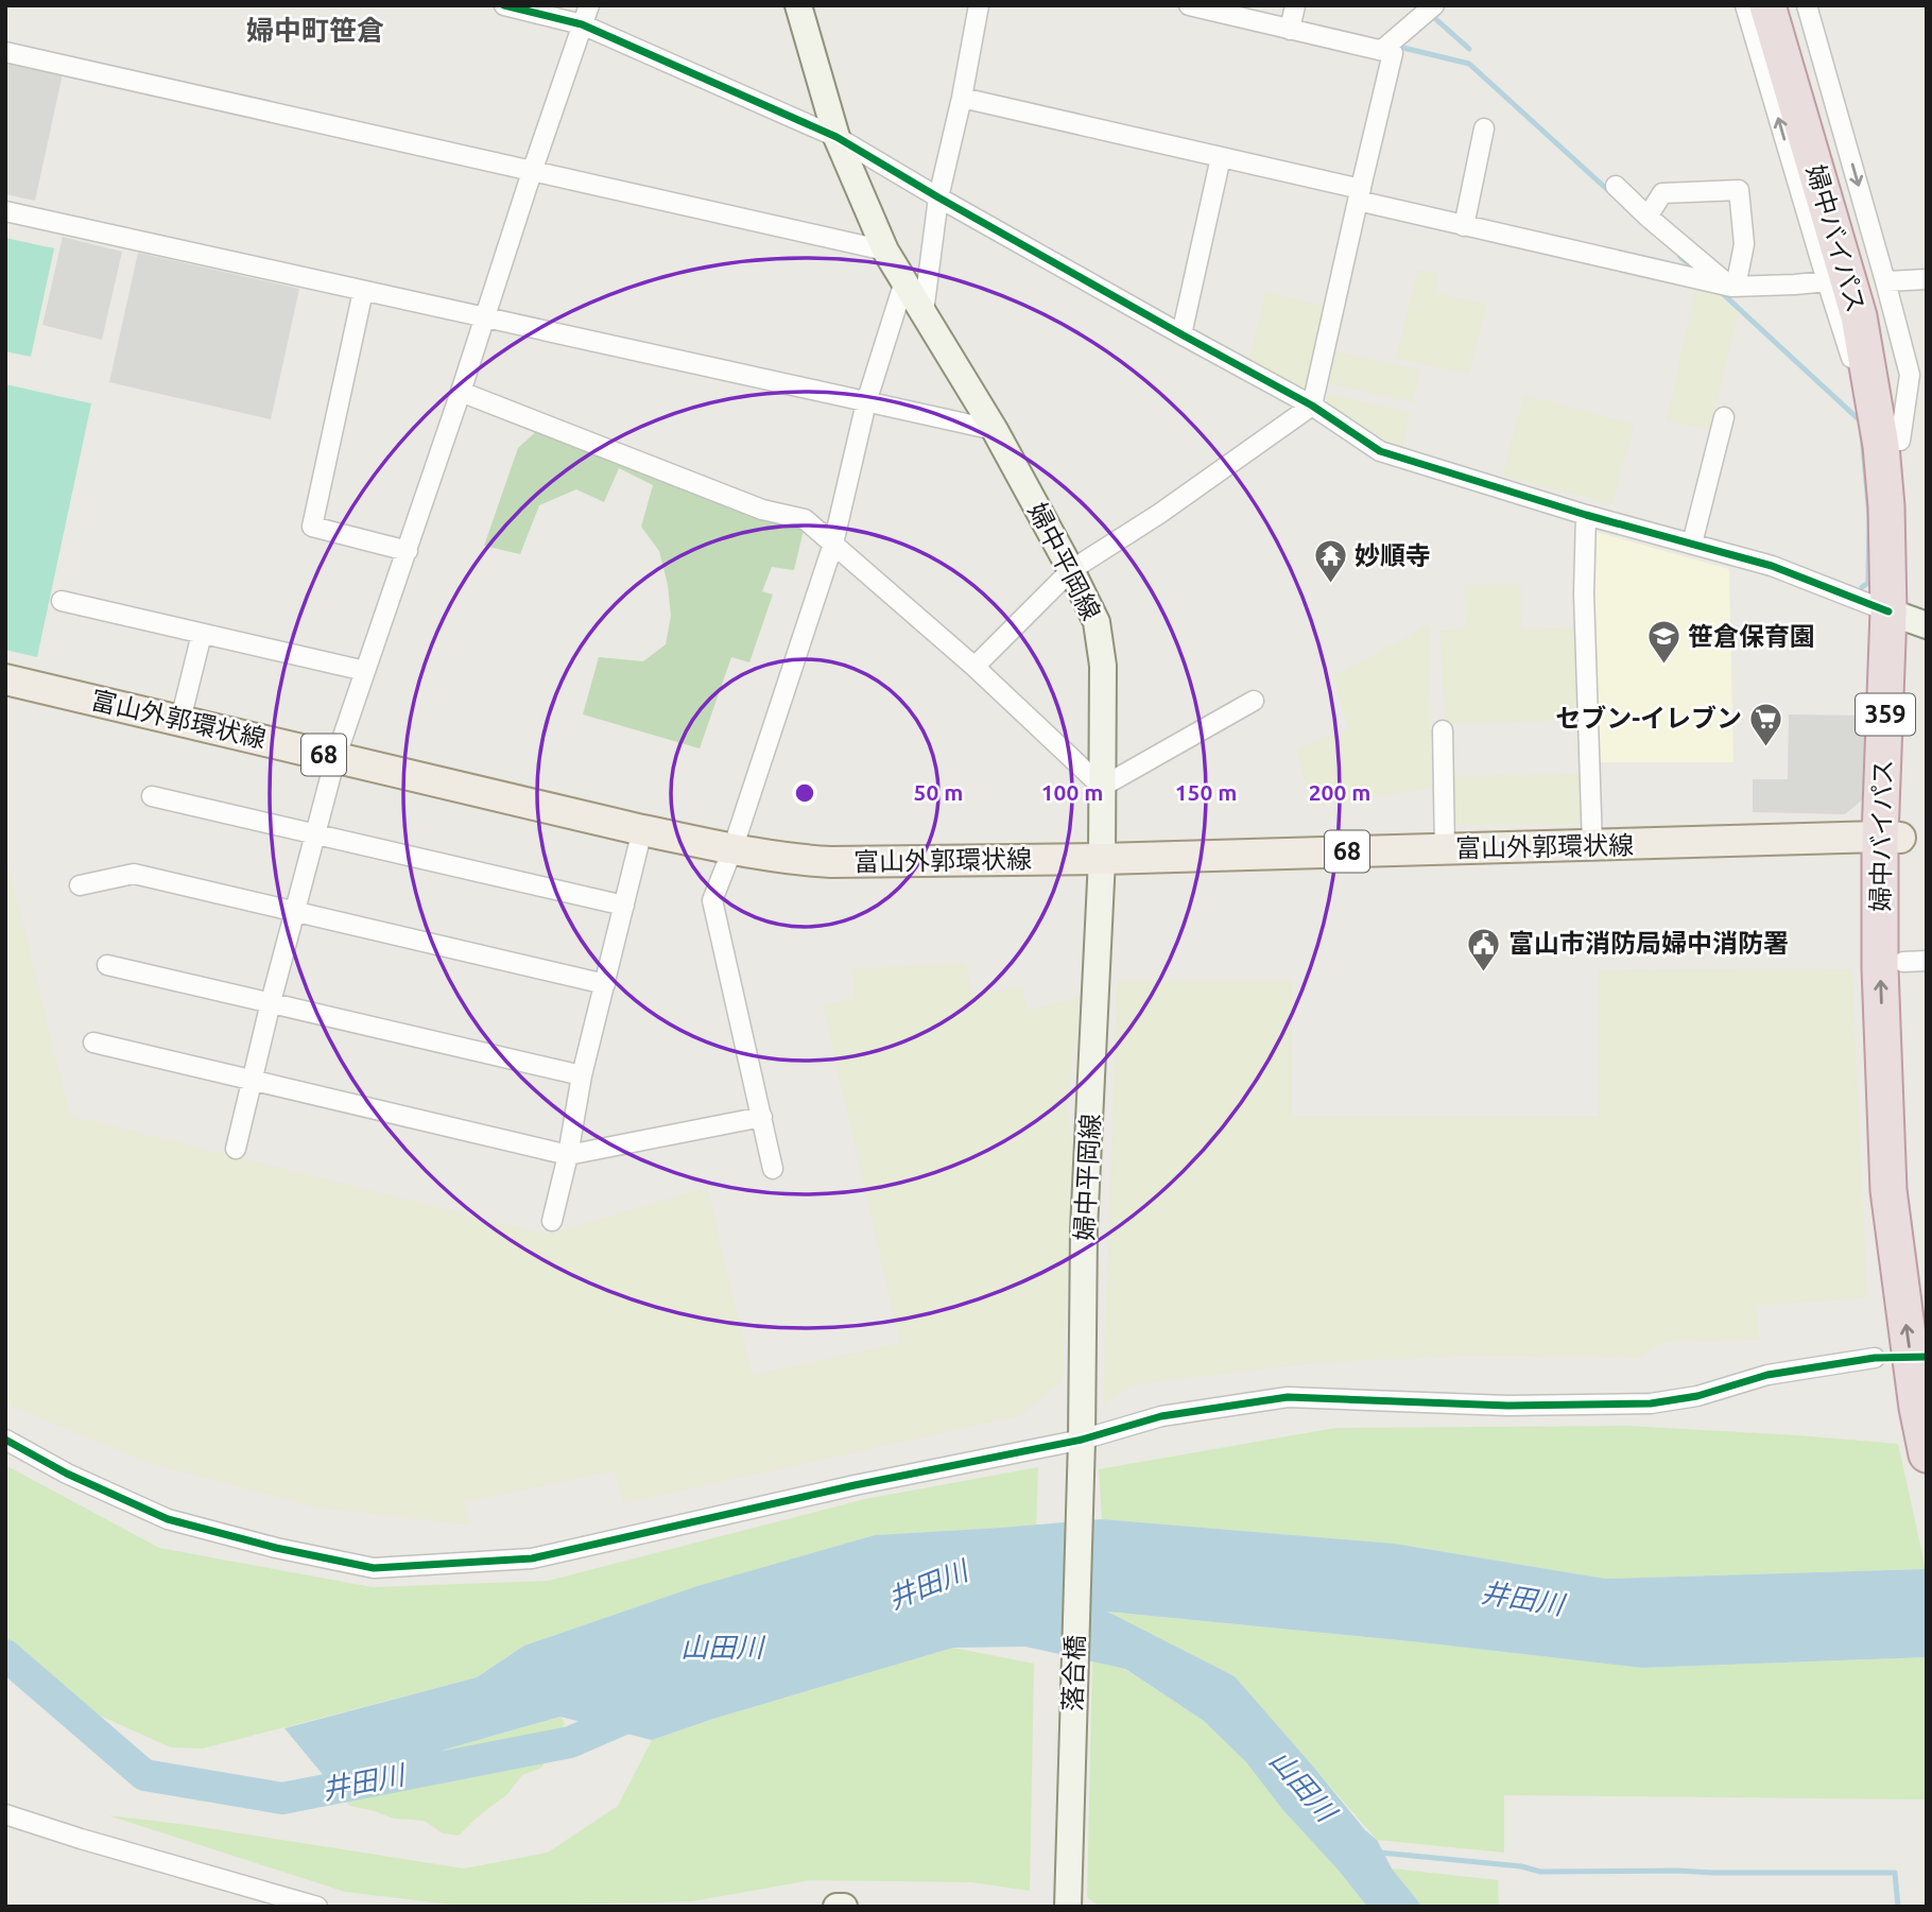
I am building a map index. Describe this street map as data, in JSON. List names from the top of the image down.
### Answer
{
  "streets": {
    "highway": ["婦中バイパス", "359"],
    "main road": [
      "婦中平岡線",
      "富山外郭環状線",
      "68",
      "落合橋"
    ]
  },
  "crossings": [
    ["婦中バイパス", "富山外郭環状線"],
    ["婦中平岡線", "富山外郭環状線"],
    ["婦中平岡線", "落合橋"]
  ],
  "districts": ["婦中町笹倉"],
  "water": ["井田川", "山田川"],
  "places": {
    "temple": ["妙順寺"],
    "school or university": ["笹倉保育園"],
    "supermarket": ["セブン-イレブン"],
    "public building": ["富山市消防局婦中消防署"]
  },
  "rings": [
    "50 m",
    "100 m",
    "150 m",
    "200 m"
  ]
}
